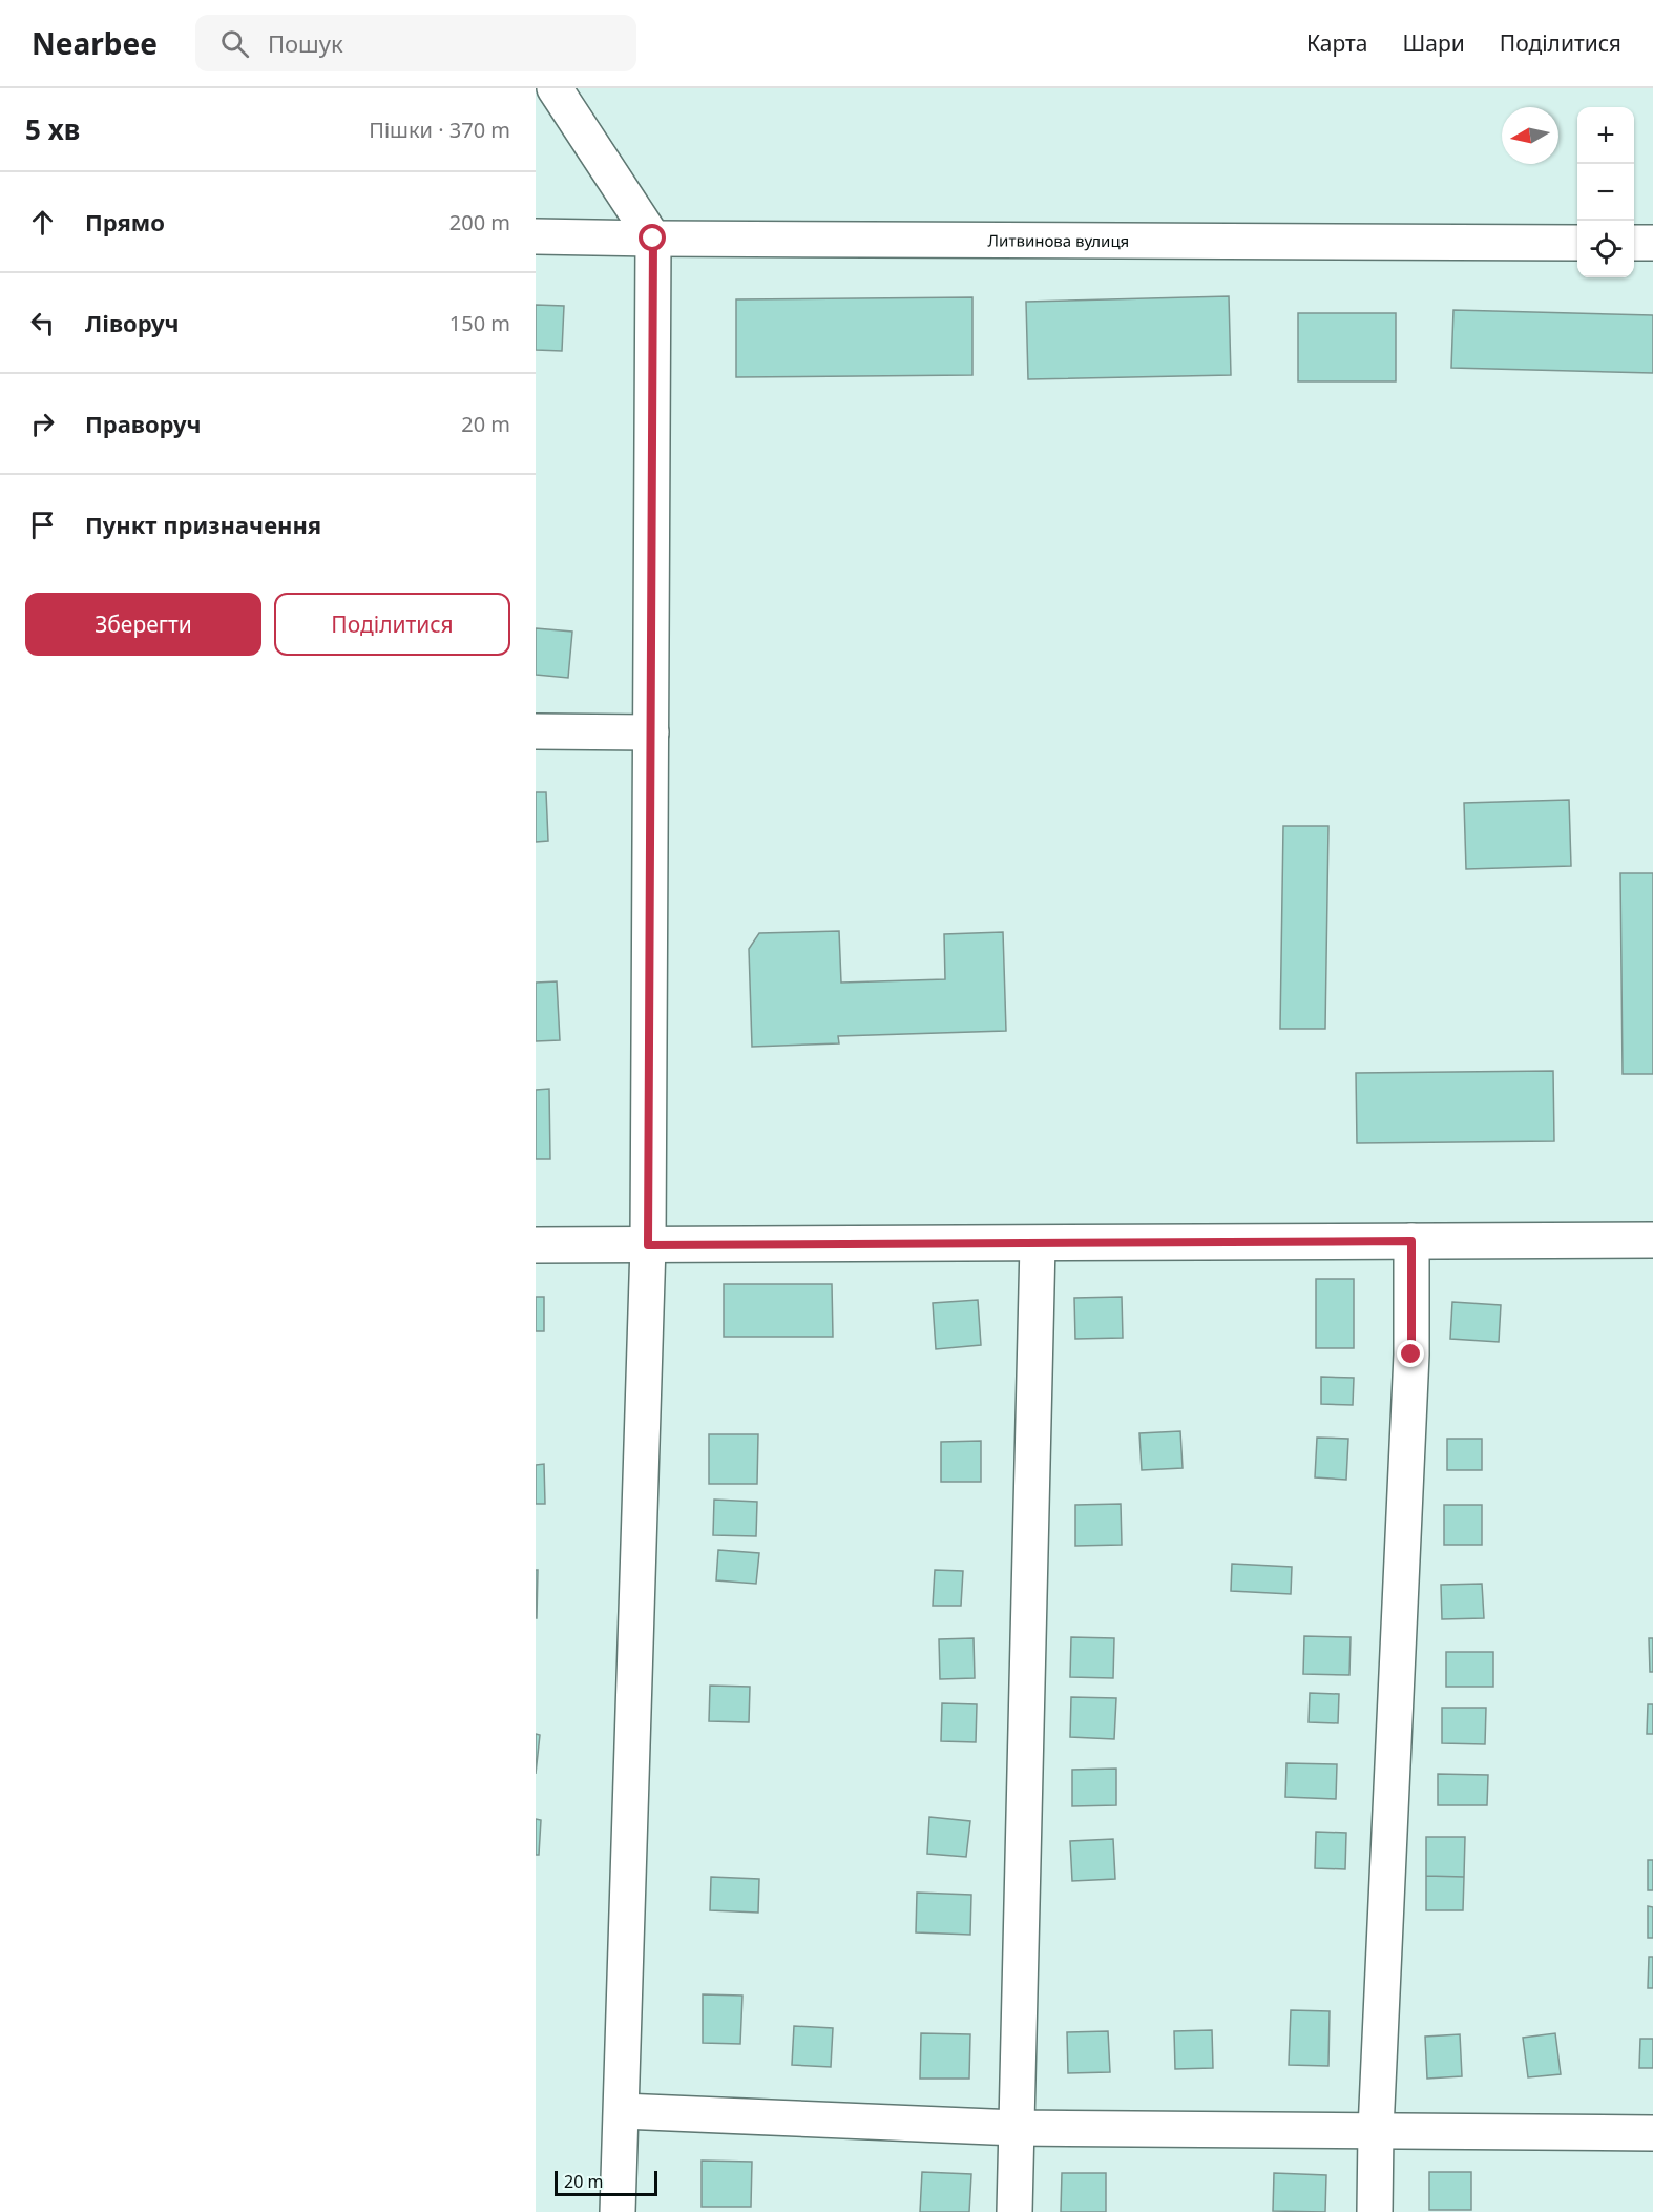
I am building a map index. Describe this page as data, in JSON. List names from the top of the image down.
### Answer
{
  "streets": {
    "street": ["Литвинова вулиця"]
  },
  "scale_bar": "20 m",
  "north": "left",
  "page": {
    "header": "Nearbee",
    "search": "Пошук",
    "nav": ["Карта", "Шари", "Поділитися"],
    "heading": ["5 хв", "Пішки · 370 m"],
    "map_buttons": ["+", "−"],
    "list": [
      ["Прямо", "200 m"],
      ["Ліворуч", "150 m"],
      ["Праворуч", "20 m"],
      "Пункт призначення"
    ],
    "buttons": ["Зберегти", "Поділитися"],
    "scale": "20 m"
  }
}
